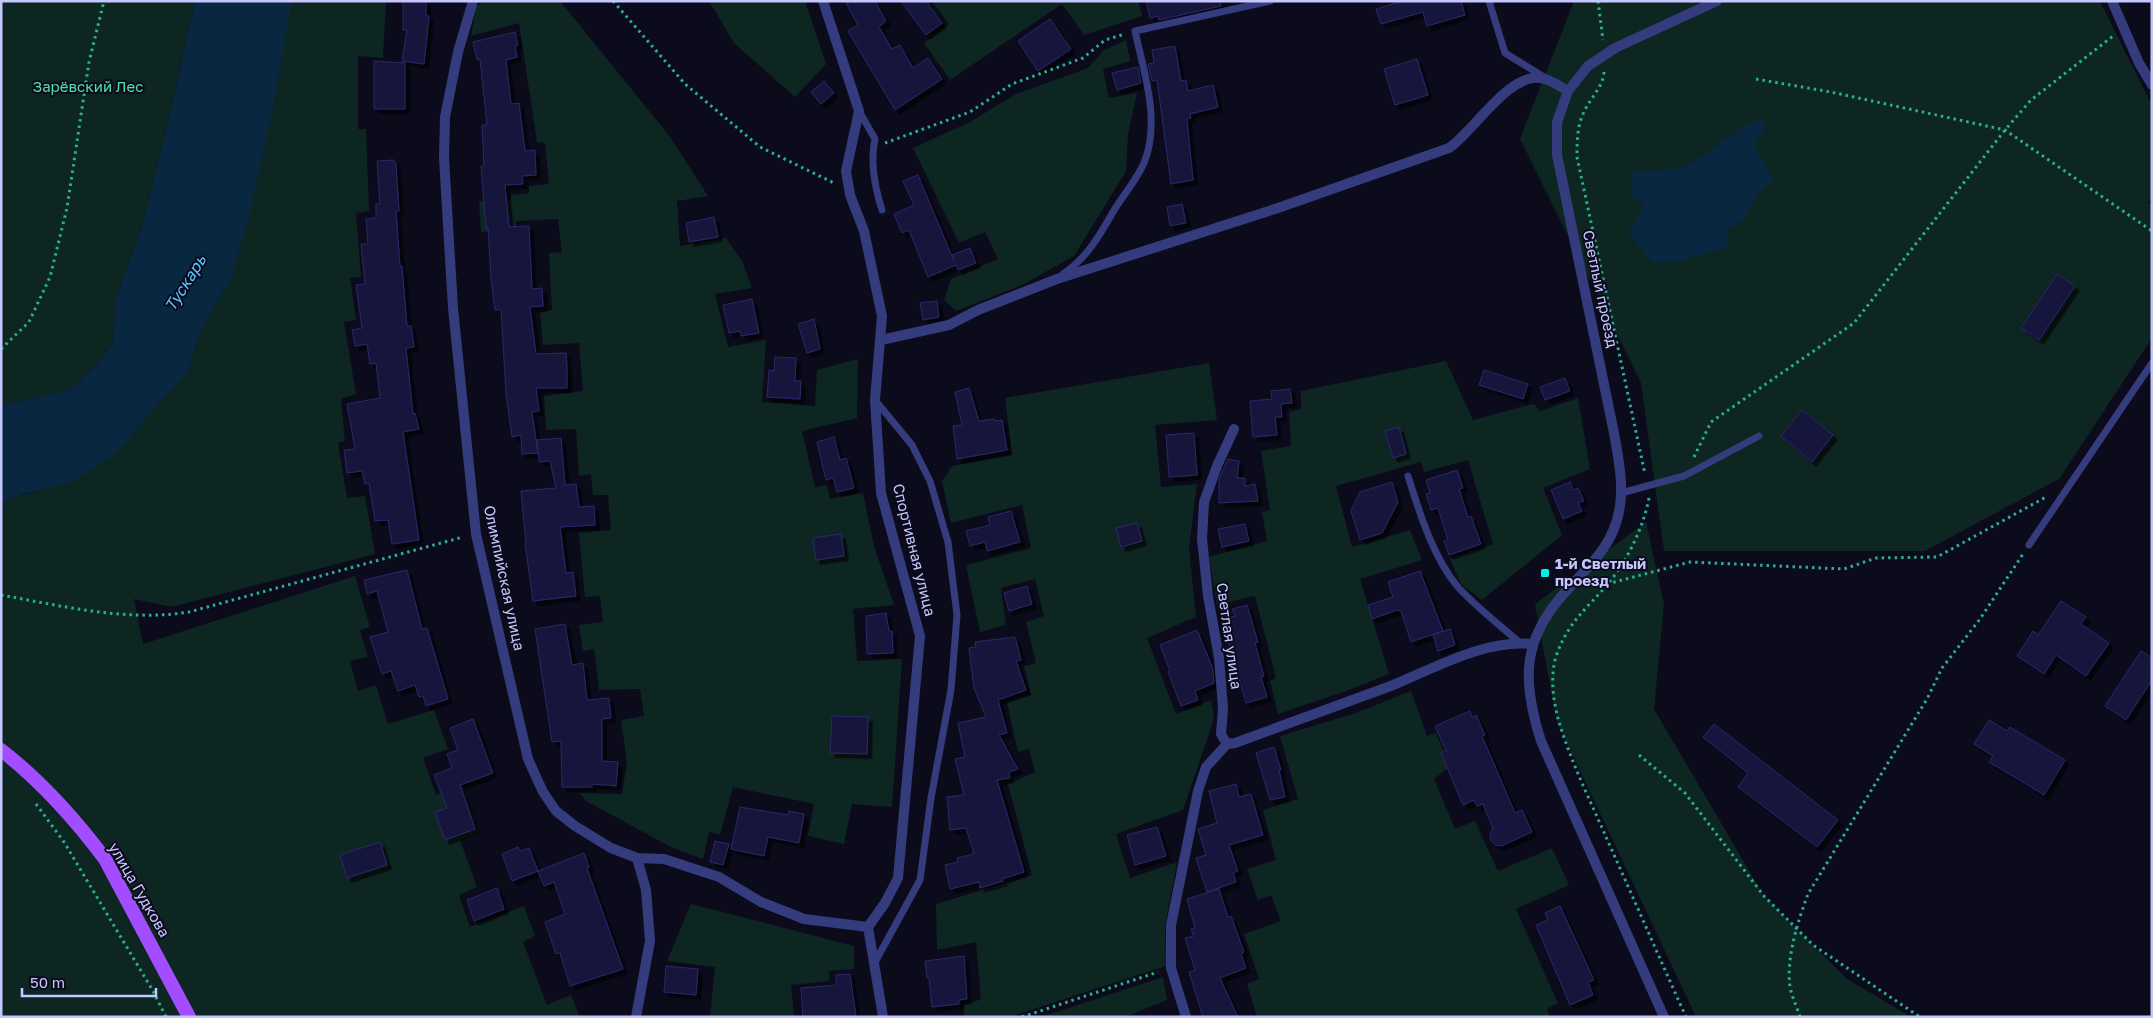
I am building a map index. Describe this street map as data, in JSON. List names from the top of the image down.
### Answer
{
  "streets": {
    "main road": ["улица Гудкова"],
    "street": [
      "Светлый проезд",
      "Спортивная улица",
      "Олимпийская улица",
      "Светлая улица"
    ]
  },
  "crossings": [
    ["Спортивная улица", "Олимпийская улица"]
  ],
  "water": ["Тускарь"],
  "parks": ["Зарёвский Лес"],
  "places": {
    "transit": ["1-й Светлый проезд"]
  },
  "scale_bar": "50 m"
}
